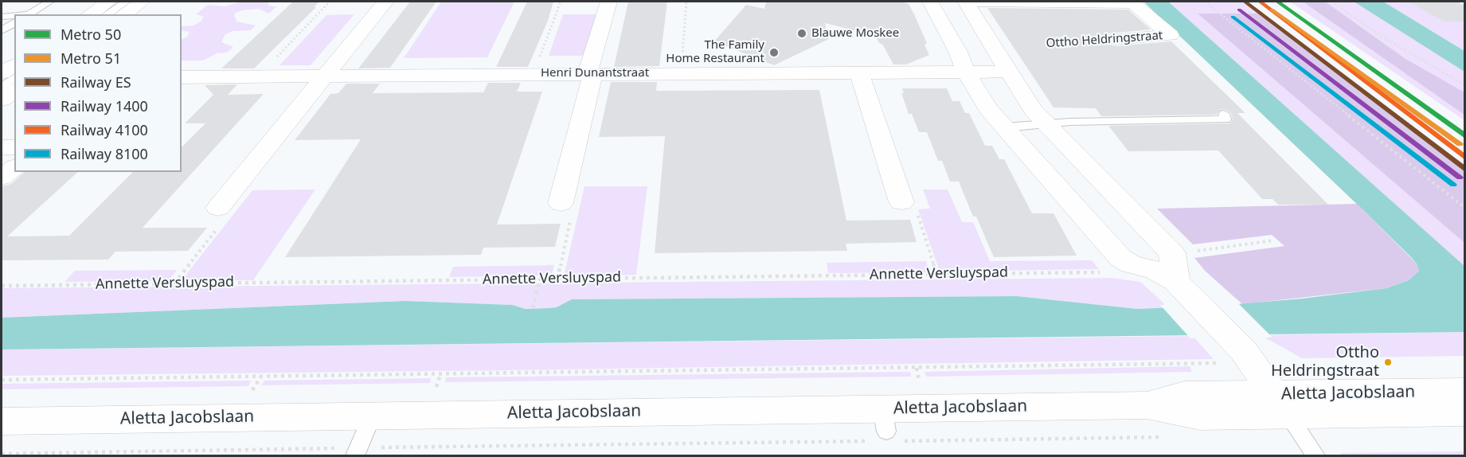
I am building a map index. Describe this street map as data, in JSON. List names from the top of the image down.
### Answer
{
  "streets": {
    "street": ["Ottho Heldringstraat", "Henri Dunantstraat", "Aletta Jacobslaan"],
    "path": ["Annette Versluyspad"]
  },
  "crossings": [
    ["Ottho Heldringstraat", "Henri Dunantstraat"]
  ],
  "places": ["Blauwe Moskee", "The Family Home Restaurant", "Ottho Heldringstraat"],
  "lines": [
    "metro line 50",
    "rail line ES",
    "rail line 4100",
    "metro line 51",
    "rail line 1400",
    "rail line 8100"
  ],
  "legend": [
    "Metro 50",
    "Metro 51",
    "Railway ES",
    "Railway 1400",
    "Railway 4100",
    "Railway 8100"
  ]
}
